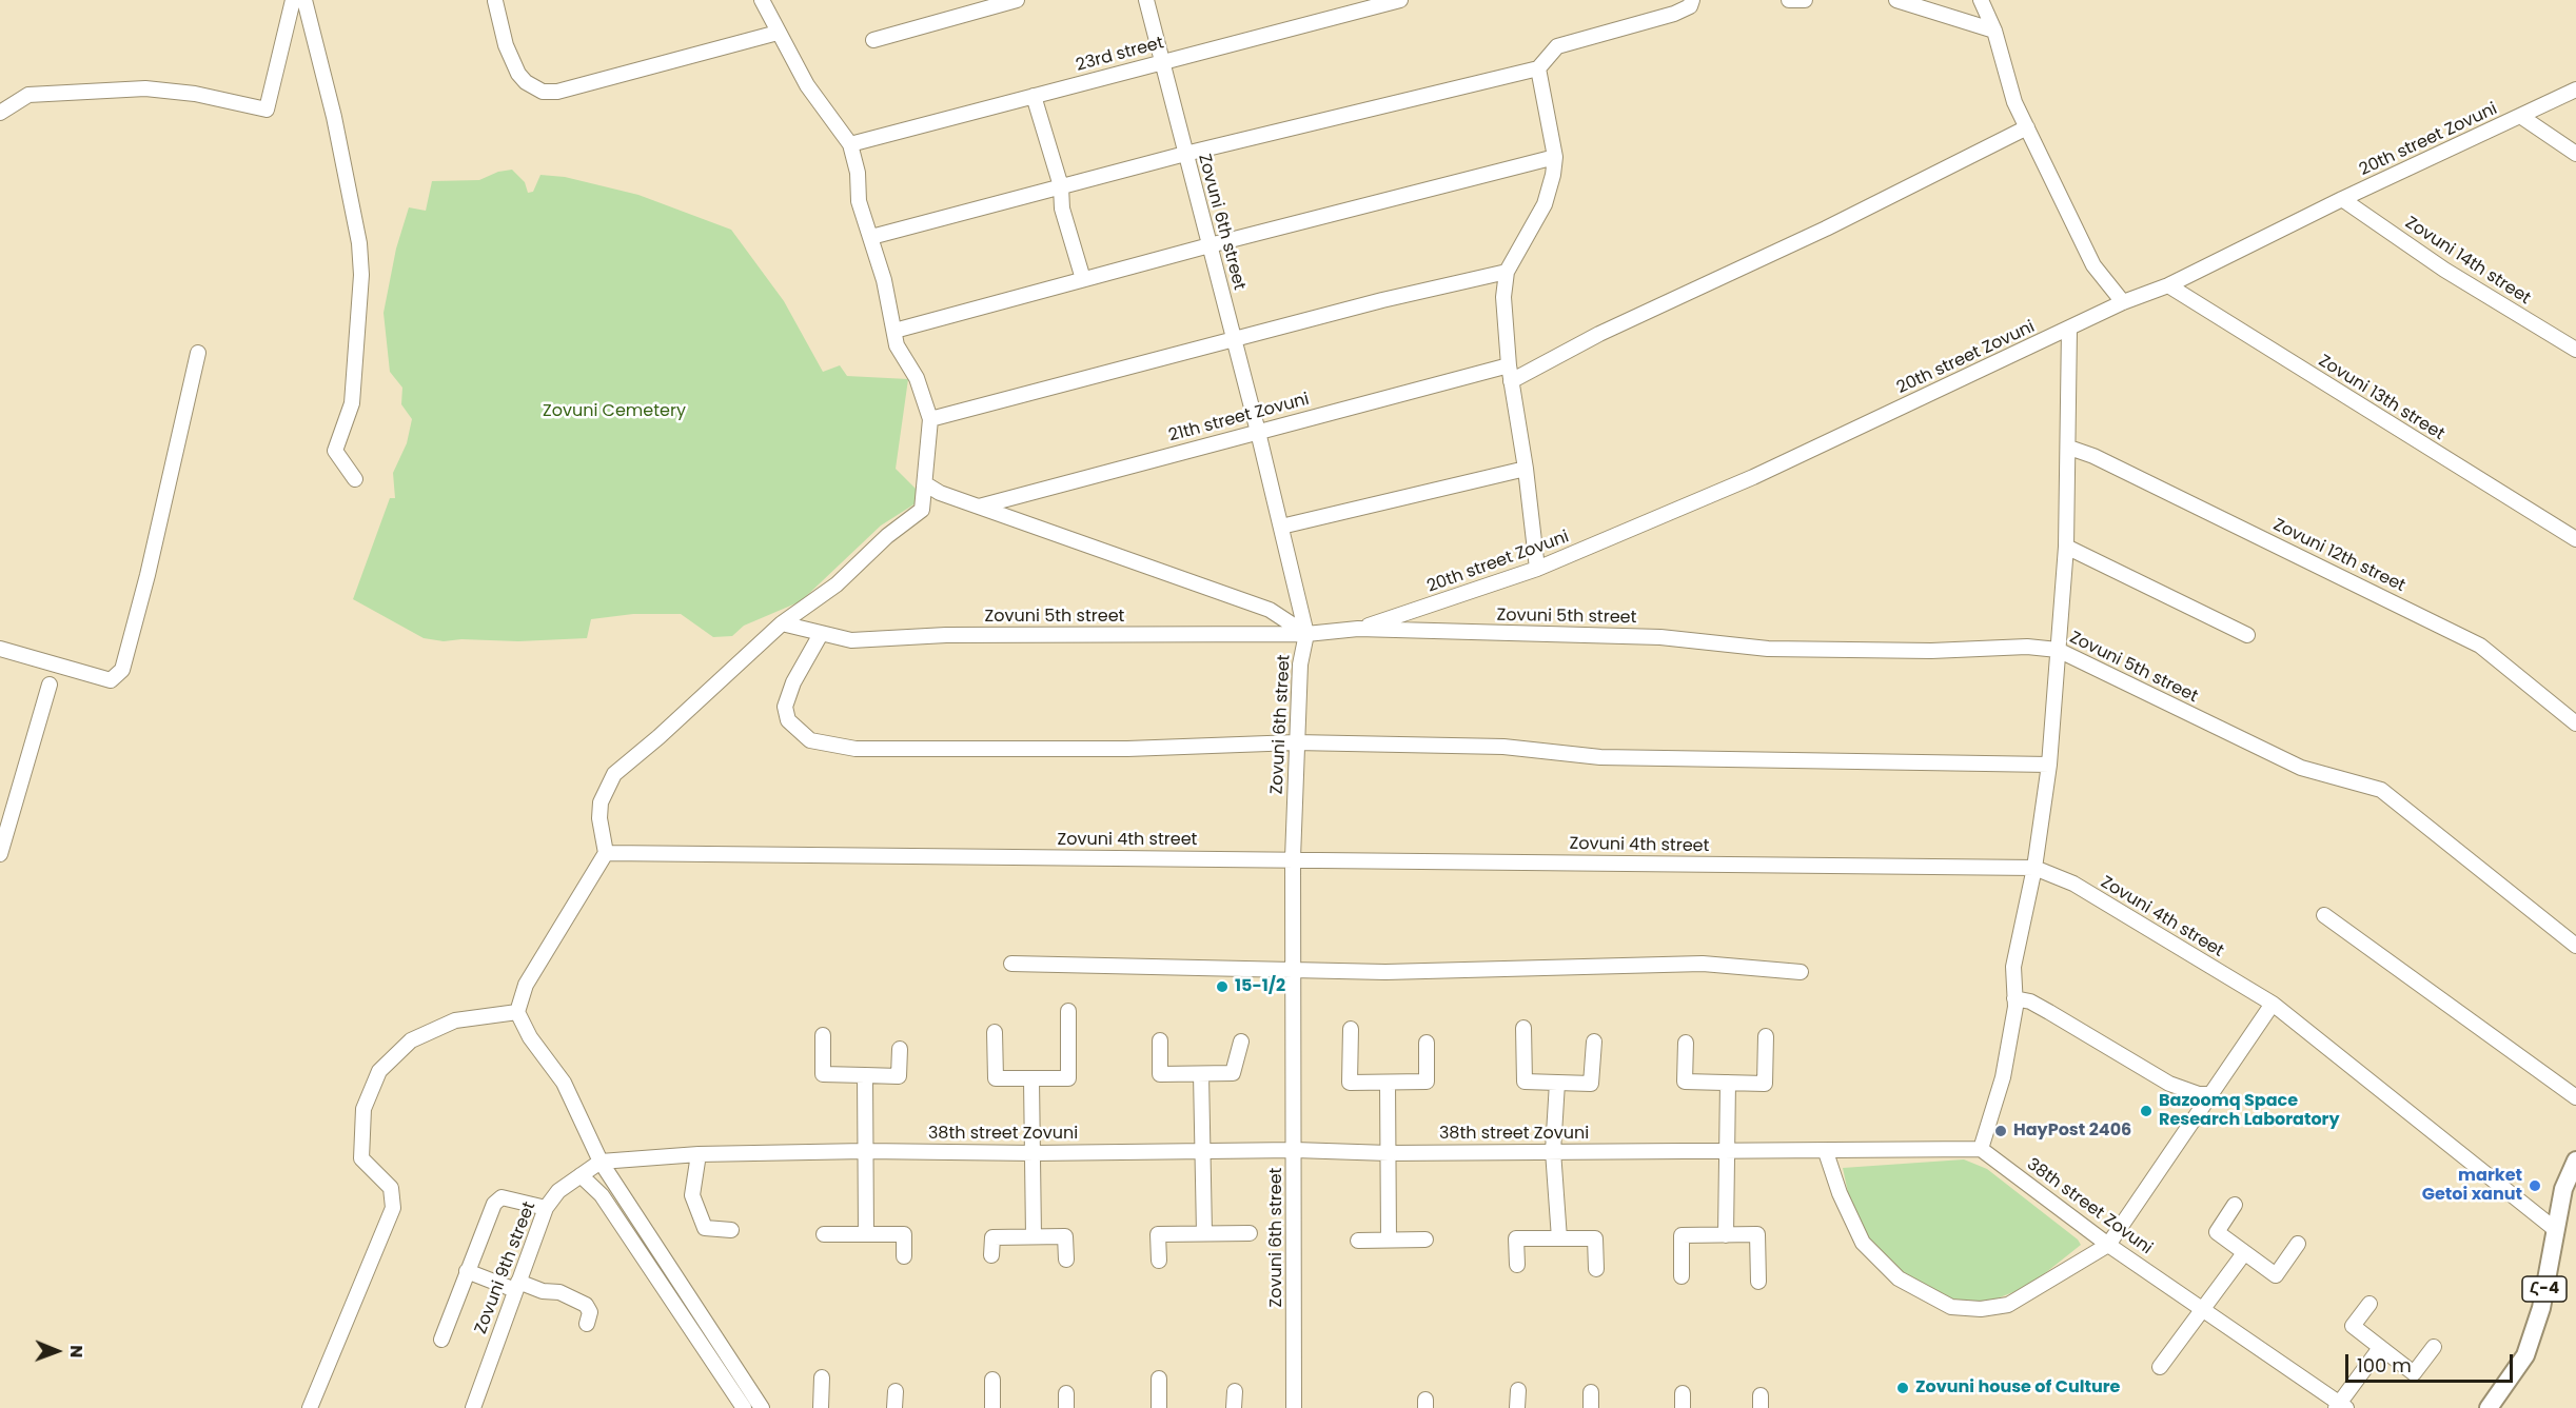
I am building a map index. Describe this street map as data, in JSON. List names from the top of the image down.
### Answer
{
  "streets": {
    "main road": ["Հ-4"],
    "street": [
      "23rd street",
      "20th street Zovuni",
      "Zovuni 6th street",
      "Zovuni 14th street",
      "Zovuni 13th street",
      "21th street Zovuni",
      "Zovuni 12th street",
      "Zovuni 5th street",
      "Zovuni 4th street",
      "38th street Zovuni",
      "Zovuni 9th street"
    ]
  },
  "crossings": [
    ["23rd street", "Zovuni 6th street"],
    ["20th street Zovuni", "Zovuni 14th street"],
    ["20th street Zovuni", "Zovuni 13th street"],
    ["20th street Zovuni", "Zovuni 5th street"],
    ["Zovuni 6th street", "21th street Zovuni"],
    ["Zovuni 6th street", "Zovuni 5th street"],
    ["Zovuni 6th street", "Zovuni 4th street"],
    ["Zovuni 6th street", "38th street Zovuni"],
    ["Zovuni 4th street", "Հ-4"],
    ["38th street Zovuni", "Zovuni 9th street"]
  ],
  "parks": ["Zovuni Cemetery"],
  "places": [
    "15-1/2",
    "Bazoomq Space Research Laboratory",
    "HayPost 2406",
    "market Getoi xanut",
    "Zovuni house of Culture"
  ],
  "scale_bar": "100 m",
  "north": "right"
}
